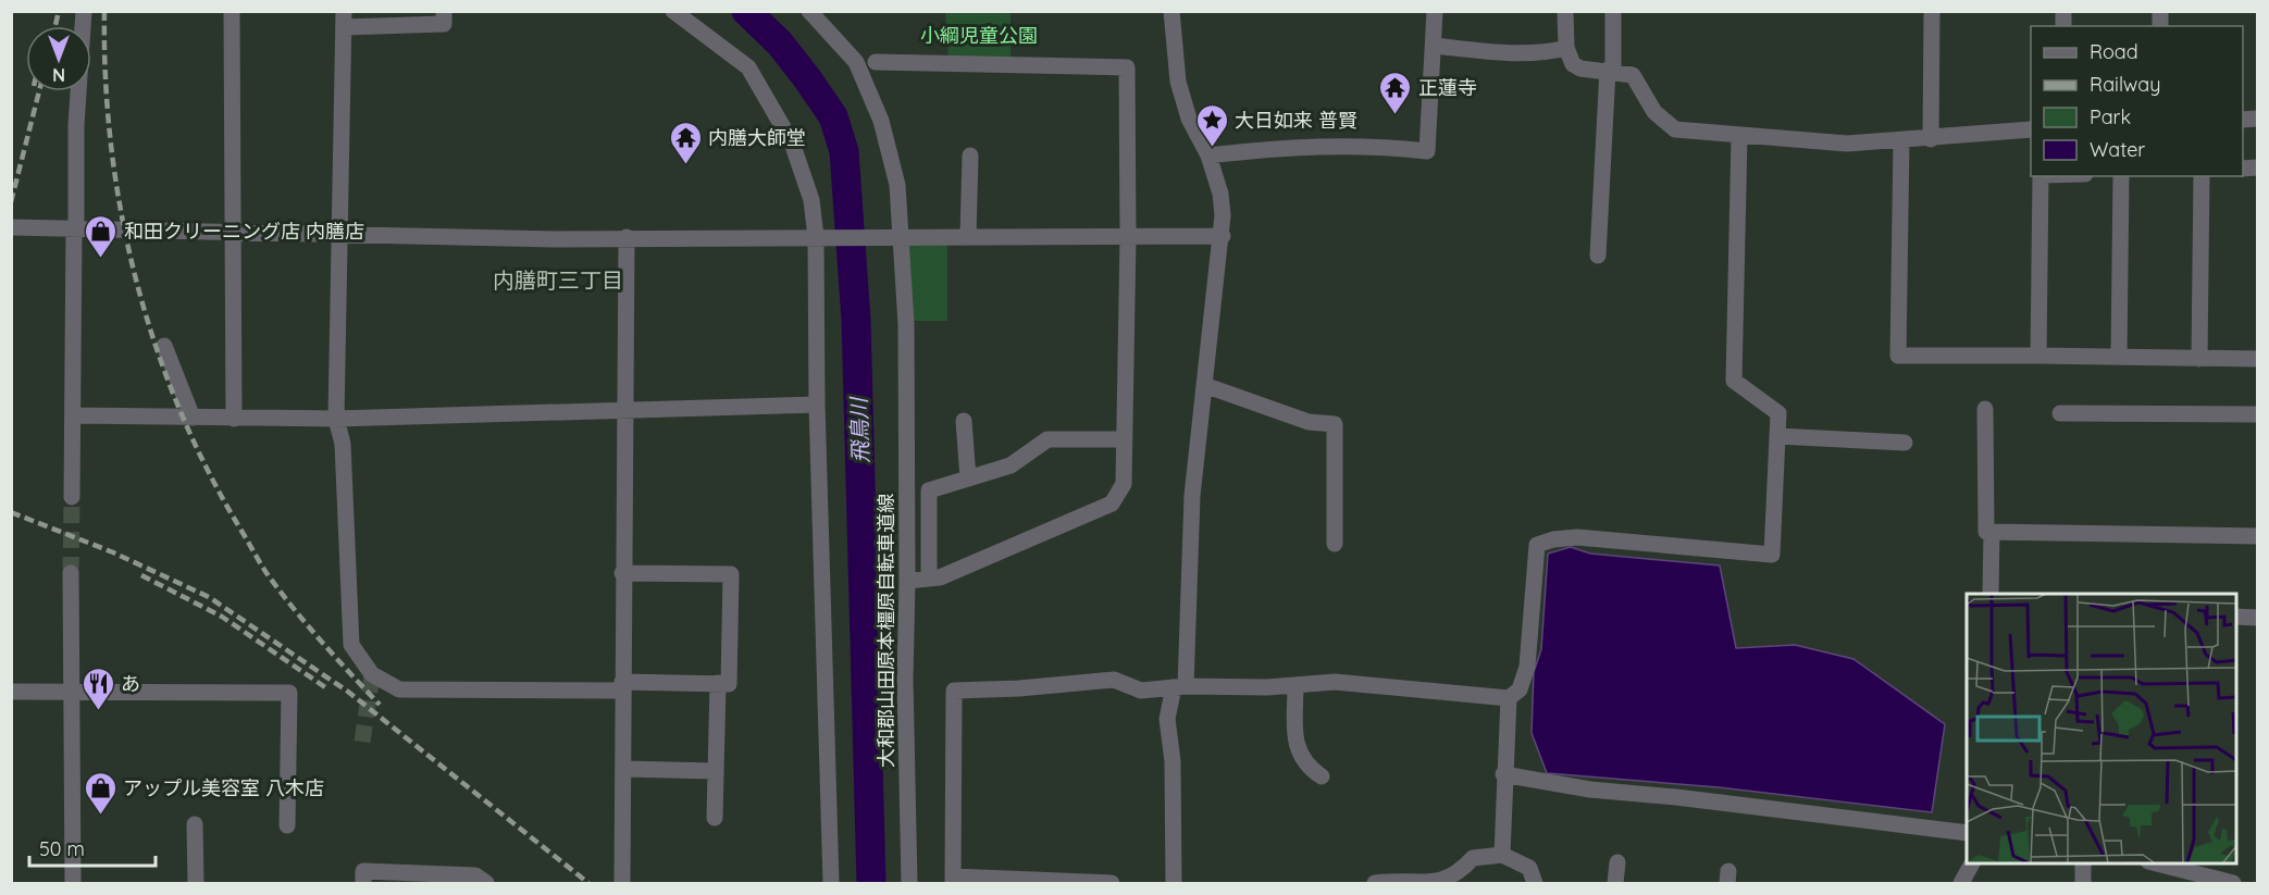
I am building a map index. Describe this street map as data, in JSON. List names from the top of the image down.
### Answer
{
  "streets": {
    "street": ["大和郡山田原本橿原自転車道線"]
  },
  "districts": ["内膳町三丁目"],
  "water": ["飛鳥川"],
  "parks": ["小綱児童公園"],
  "places": {
    "temple": ["正蓮寺", "内膳大師堂"],
    "place": ["大日如来 普賢"],
    "shop": ["和田クリーニング店 内膳店", "アップル美容室 八木店"],
    "restaurant": ["あ"]
  },
  "legend": [
    "Road",
    "Railway",
    "Park",
    "Water"
  ],
  "scale_bar": "50 m",
  "north": "bottom"
}
